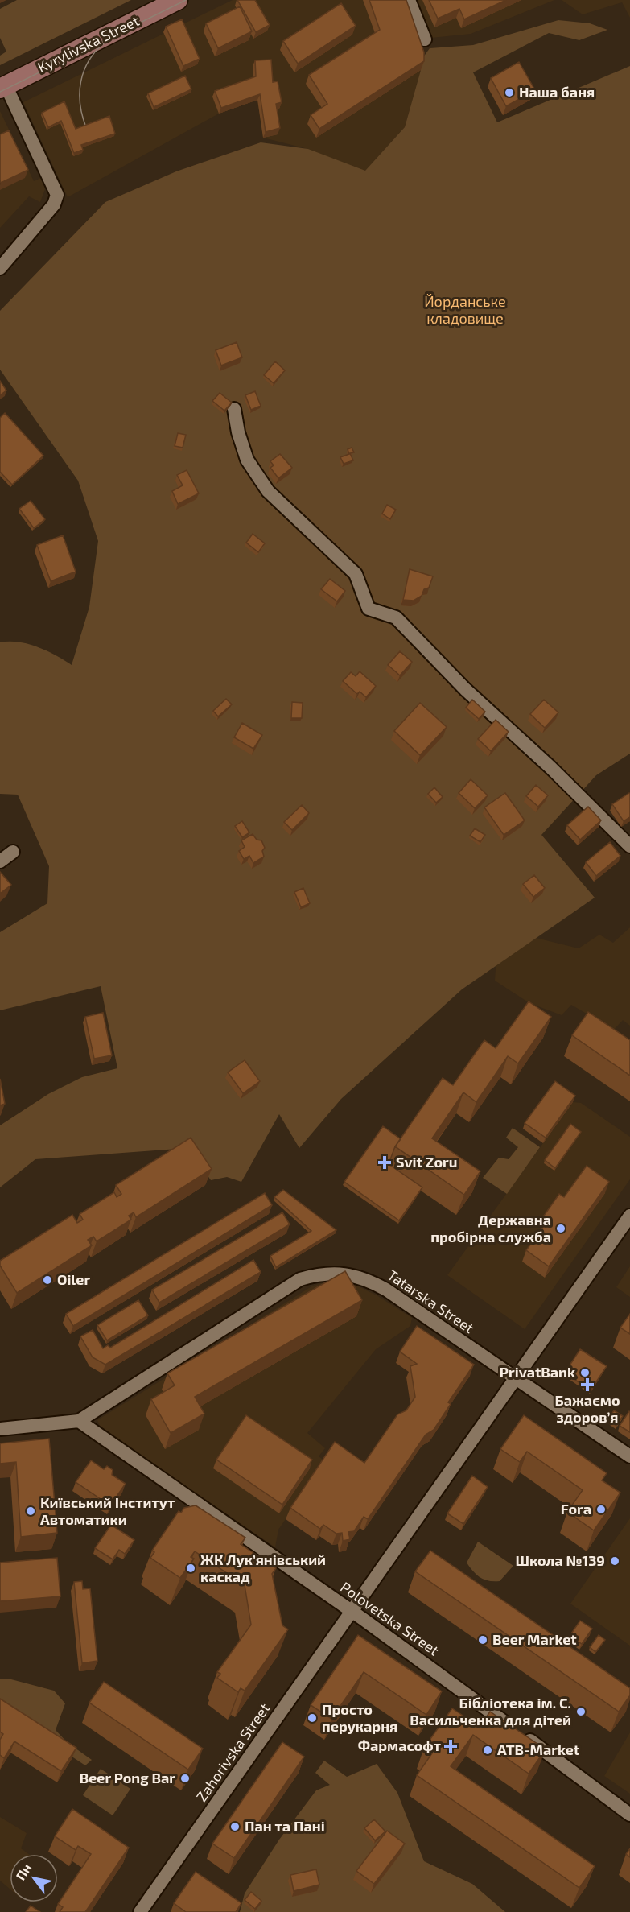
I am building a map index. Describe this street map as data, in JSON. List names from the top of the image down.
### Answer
{
  "streets": {
    "main road": ["Kyrylivska Street"],
    "street": ["Tatarska Street", "Polovetska Street", "Zahorivska Street"]
  },
  "crossings": [
    ["Tatarska Street", "Polovetska Street"],
    ["Tatarska Street", "Zahorivska Street"],
    ["Polovetska Street", "Zahorivska Street"]
  ],
  "parks": ["Йорданське кладовище"],
  "places": {
    "other": [
      "Наша баня",
      "Державна пробірна служба",
      "Oiler",
      "PrivatBank",
      "Fora",
      "Київський Інститут Автоматики",
      "Школа №139",
      "ЖК Лук’янівський каскад",
      "Beer Market",
      "Бібліотека ім. С. Васильченка для дітей",
      "Просто перукарня",
      "ATB-Market",
      "Beer Pong Bar",
      "Пан та Пані"
    ],
    "health": ["Svit Zoru", "Бажаємо здоровʼя", "Фармасофт"]
  },
  "north": "top left"
}
